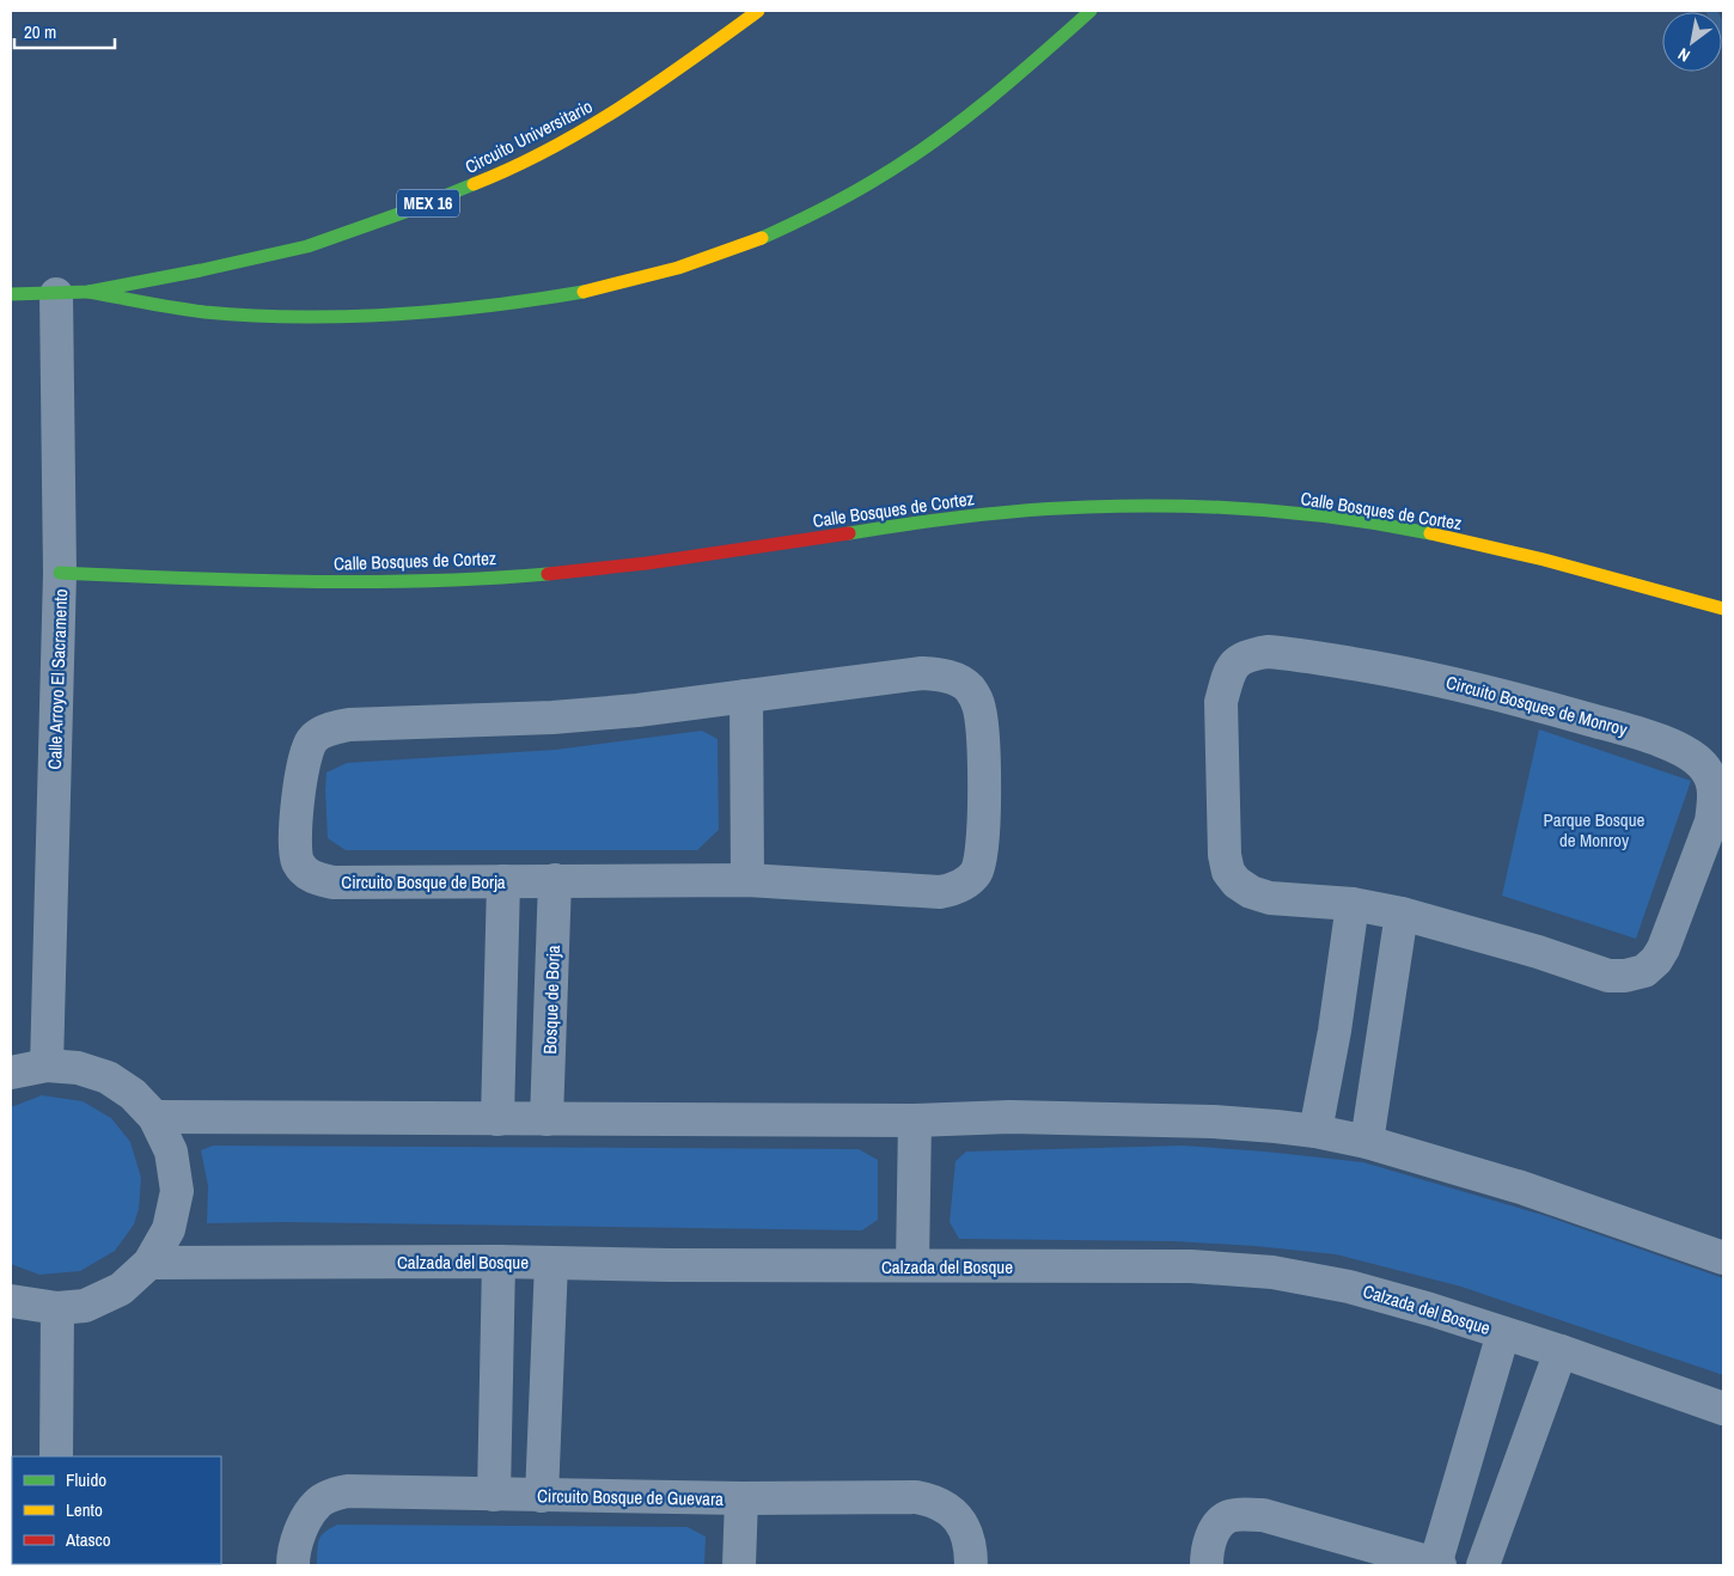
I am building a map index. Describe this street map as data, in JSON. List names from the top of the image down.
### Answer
{
  "streets": {
    "main road": ["Circuito Universitario", "MEX 16", "Calle Bosques de Cortez"],
    "street": [
      "Calle Arroyo El Sacramento",
      "Circuito Bosques de Monroy",
      "Circuito Bosque de Borja",
      "Bosque de Borja",
      "Calzada del Bosque",
      "Circuito Bosque de Guevara"
    ]
  },
  "crossings": [
    ["Circuito Universitario", "Calle Arroyo El Sacramento"],
    ["Calle Bosques de Cortez", "Calle Arroyo El Sacramento"],
    ["Circuito Bosque de Borja", "Bosque de Borja"]
  ],
  "parks": ["Parque Bosque de Monroy"],
  "legend": ["Fluido", "Lento", "Atasco"],
  "scale_bar": "20 m",
  "north": "bottom left"
}
